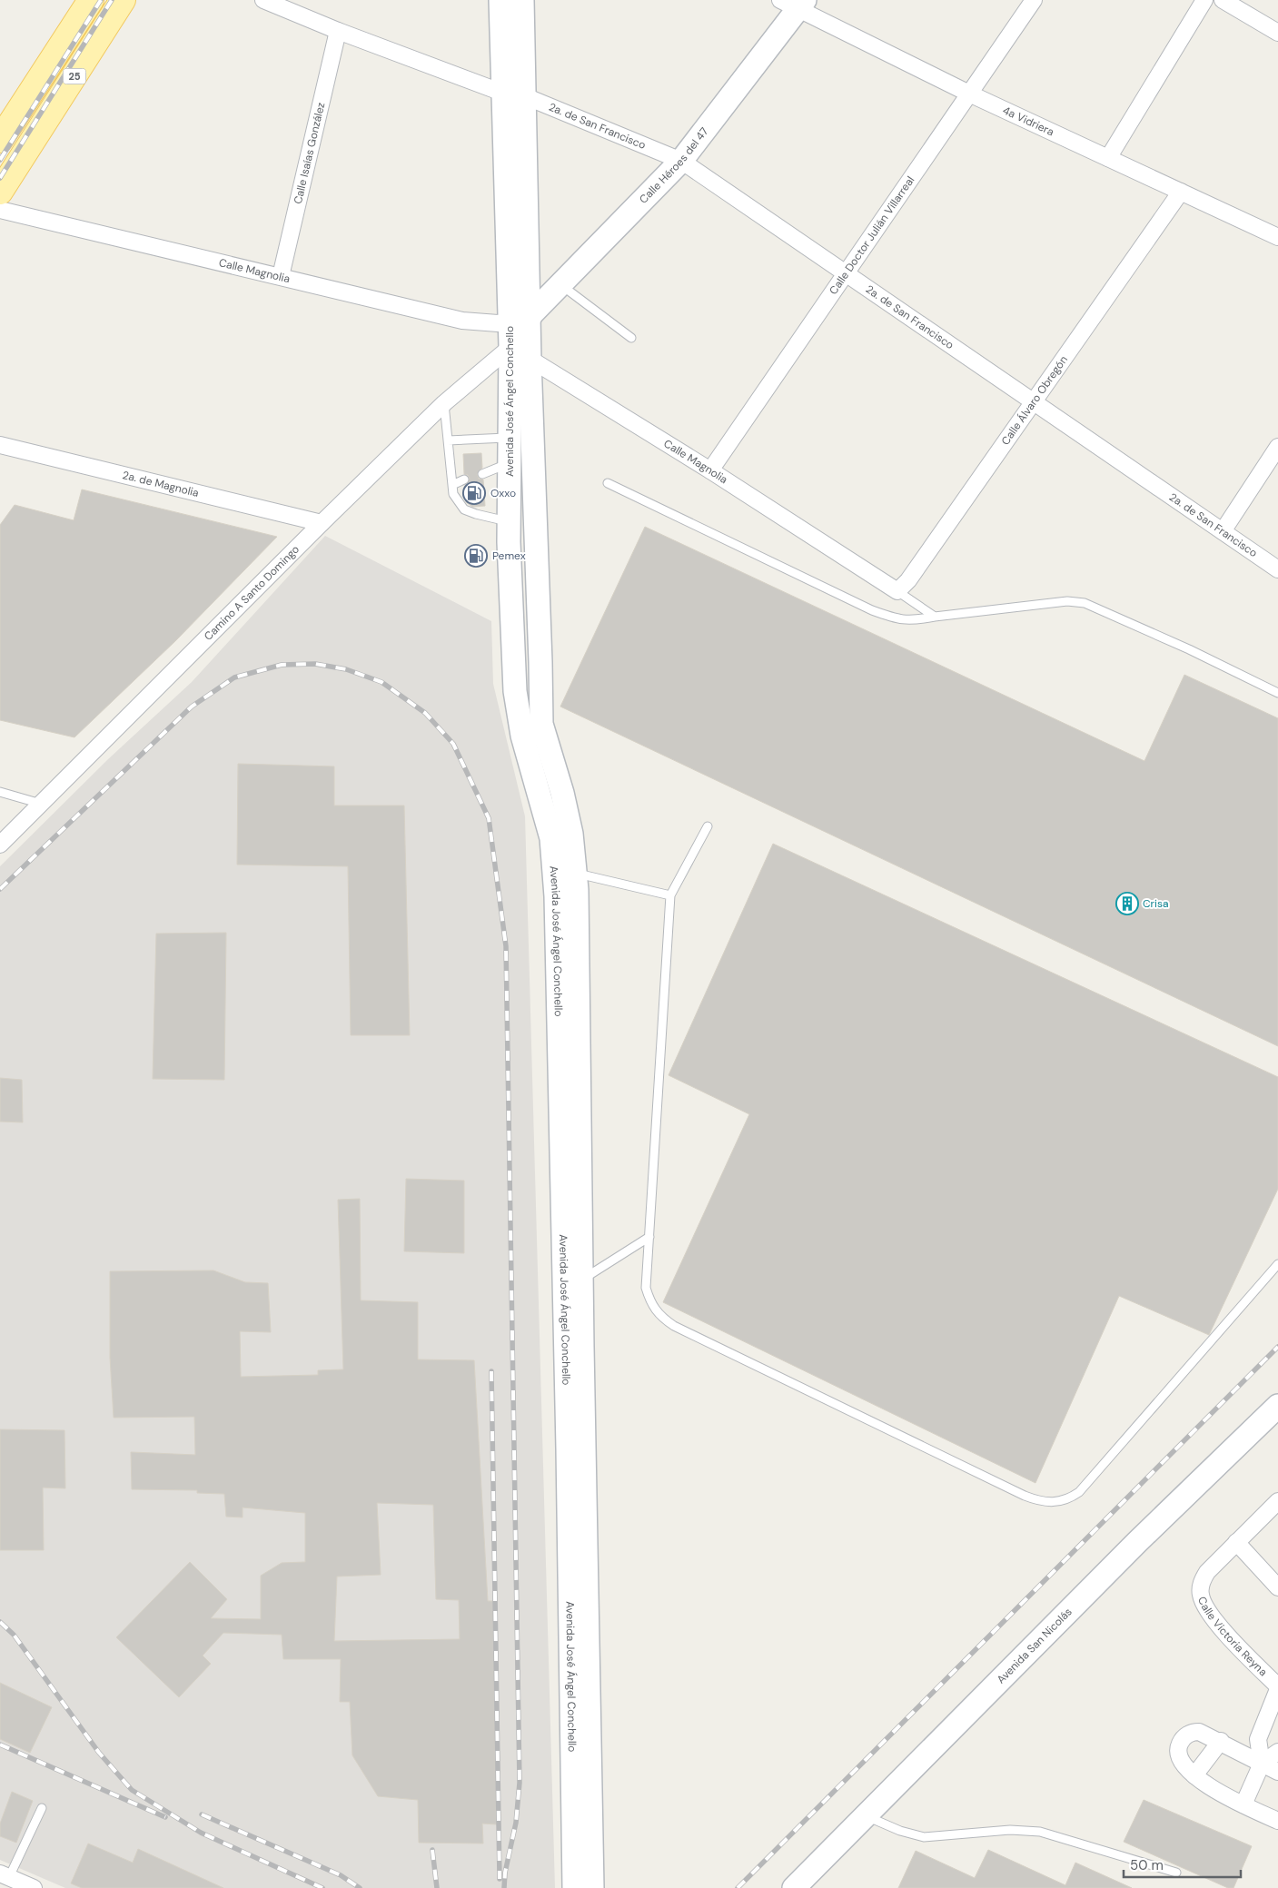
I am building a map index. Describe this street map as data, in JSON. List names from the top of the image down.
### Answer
{
  "streets": {
    "main road": [
      "25",
      "Calle Héroes del 47",
      "Avenida José Ángel Conchello",
      "Avenida San Nicolás"
    ],
    "street": [
      "4a Vidriera",
      "2a. de San Francisco",
      "Calle Isaías González",
      "Calle Doctor Julián Villarreal",
      "Calle Magnolia",
      "Calle Álvaro Obregón",
      "2a. de Magnolia",
      "Camino A Santo Domingo",
      "Calle Victoria Reyna"
    ]
  },
  "crossings": [
    ["4a Vidriera", "Calle Héroes del 47"],
    ["4a Vidriera", "Calle Doctor Julián Villarreal"],
    ["4a Vidriera", "Calle Álvaro Obregón"],
    ["2a. de San Francisco", "Calle Héroes del 47"],
    ["2a. de San Francisco", "Calle Doctor Julián Villarreal"],
    ["2a. de San Francisco", "Calle Álvaro Obregón"],
    ["2a. de San Francisco", "Avenida José Ángel Conchello"],
    ["Calle Isaías González", "Calle Magnolia"],
    ["Calle Héroes del 47", "Calle Magnolia"],
    ["Calle Héroes del 47", "Avenida José Ángel Conchello"],
    ["Calle Héroes del 47", "Camino A Santo Domingo"],
    ["Calle Doctor Julián Villarreal", "Calle Magnolia"],
    ["Calle Magnolia", "Calle Álvaro Obregón"],
    ["Calle Magnolia", "Avenida José Ángel Conchello"],
    ["Calle Magnolia", "Camino A Santo Domingo"],
    ["Avenida José Ángel Conchello", "Camino A Santo Domingo"],
    ["2a. de Magnolia", "Camino A Santo Domingo"]
  ],
  "places": {
    "fuel station": ["Oxxo", "Pemex"],
    "building": ["Crisa"]
  },
  "scale_bar": "50 m"
}
